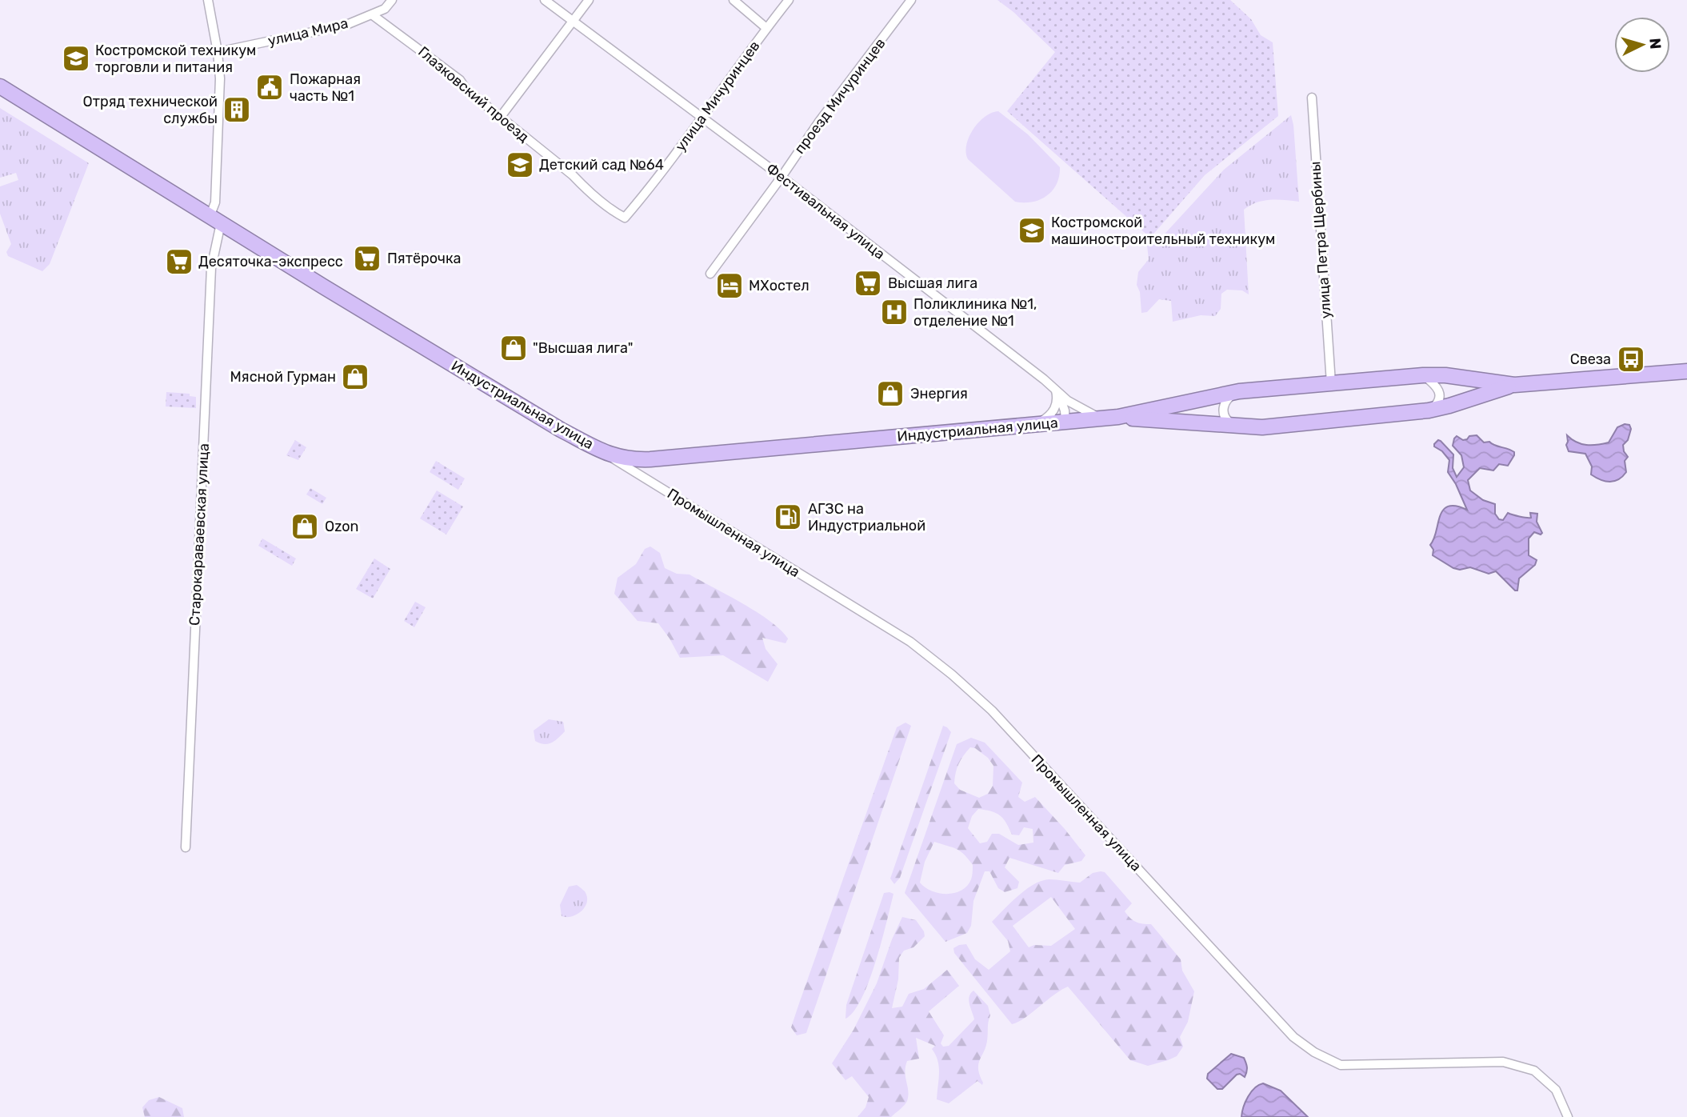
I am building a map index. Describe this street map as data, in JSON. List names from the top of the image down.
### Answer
{
  "streets": {
    "highway": ["Индустриальная улица"],
    "street": [
      "улица Мира",
      "Глазковский проезд",
      "улица Мичуринцев",
      "проезд Мичуринцев",
      "Фестивальная улица",
      "улица Петра Щербины",
      "Промышленная улица",
      "Старокараваевская улица"
    ]
  },
  "crossings": [
    ["улица Мира", "Глазковский проезд"],
    ["улица Мира", "Старокараваевская улица"],
    ["Глазковский проезд", "улица Мичуринцев"],
    ["улица Мичуринцев", "Фестивальная улица"],
    ["проезд Мичуринцев", "Фестивальная улица"],
    ["Фестивальная улица", "Индустриальная улица"],
    ["улица Петра Щербины", "Индустриальная улица"],
    ["Индустриальная улица", "Промышленная улица"],
    ["Индустриальная улица", "Старокараваевская улица"]
  ],
  "places": {
    "school or university": ["Костромской техникум торговли и питания", "Детский сад №64", "Костромской машиностроительный техникум"],
    "public building": ["Пожарная часть №1"],
    "building": ["Отряд технической службы"],
    "supermarket": ["Пятёрочка", "Десяточка-экспресс", "Высшая лига"],
    "hotel": ["МХостел"],
    "hospital": ["Поликлиника №1, отделение №1"],
    "shop": [
      "\"Высшая лига\"",
      "Мясной Гурман",
      "Энергия",
      "Ozon"
    ],
    "bus stop": ["Свеза"],
    "fuel station": ["АГЗС на Индустриальной"]
  },
  "north": "right"
}
